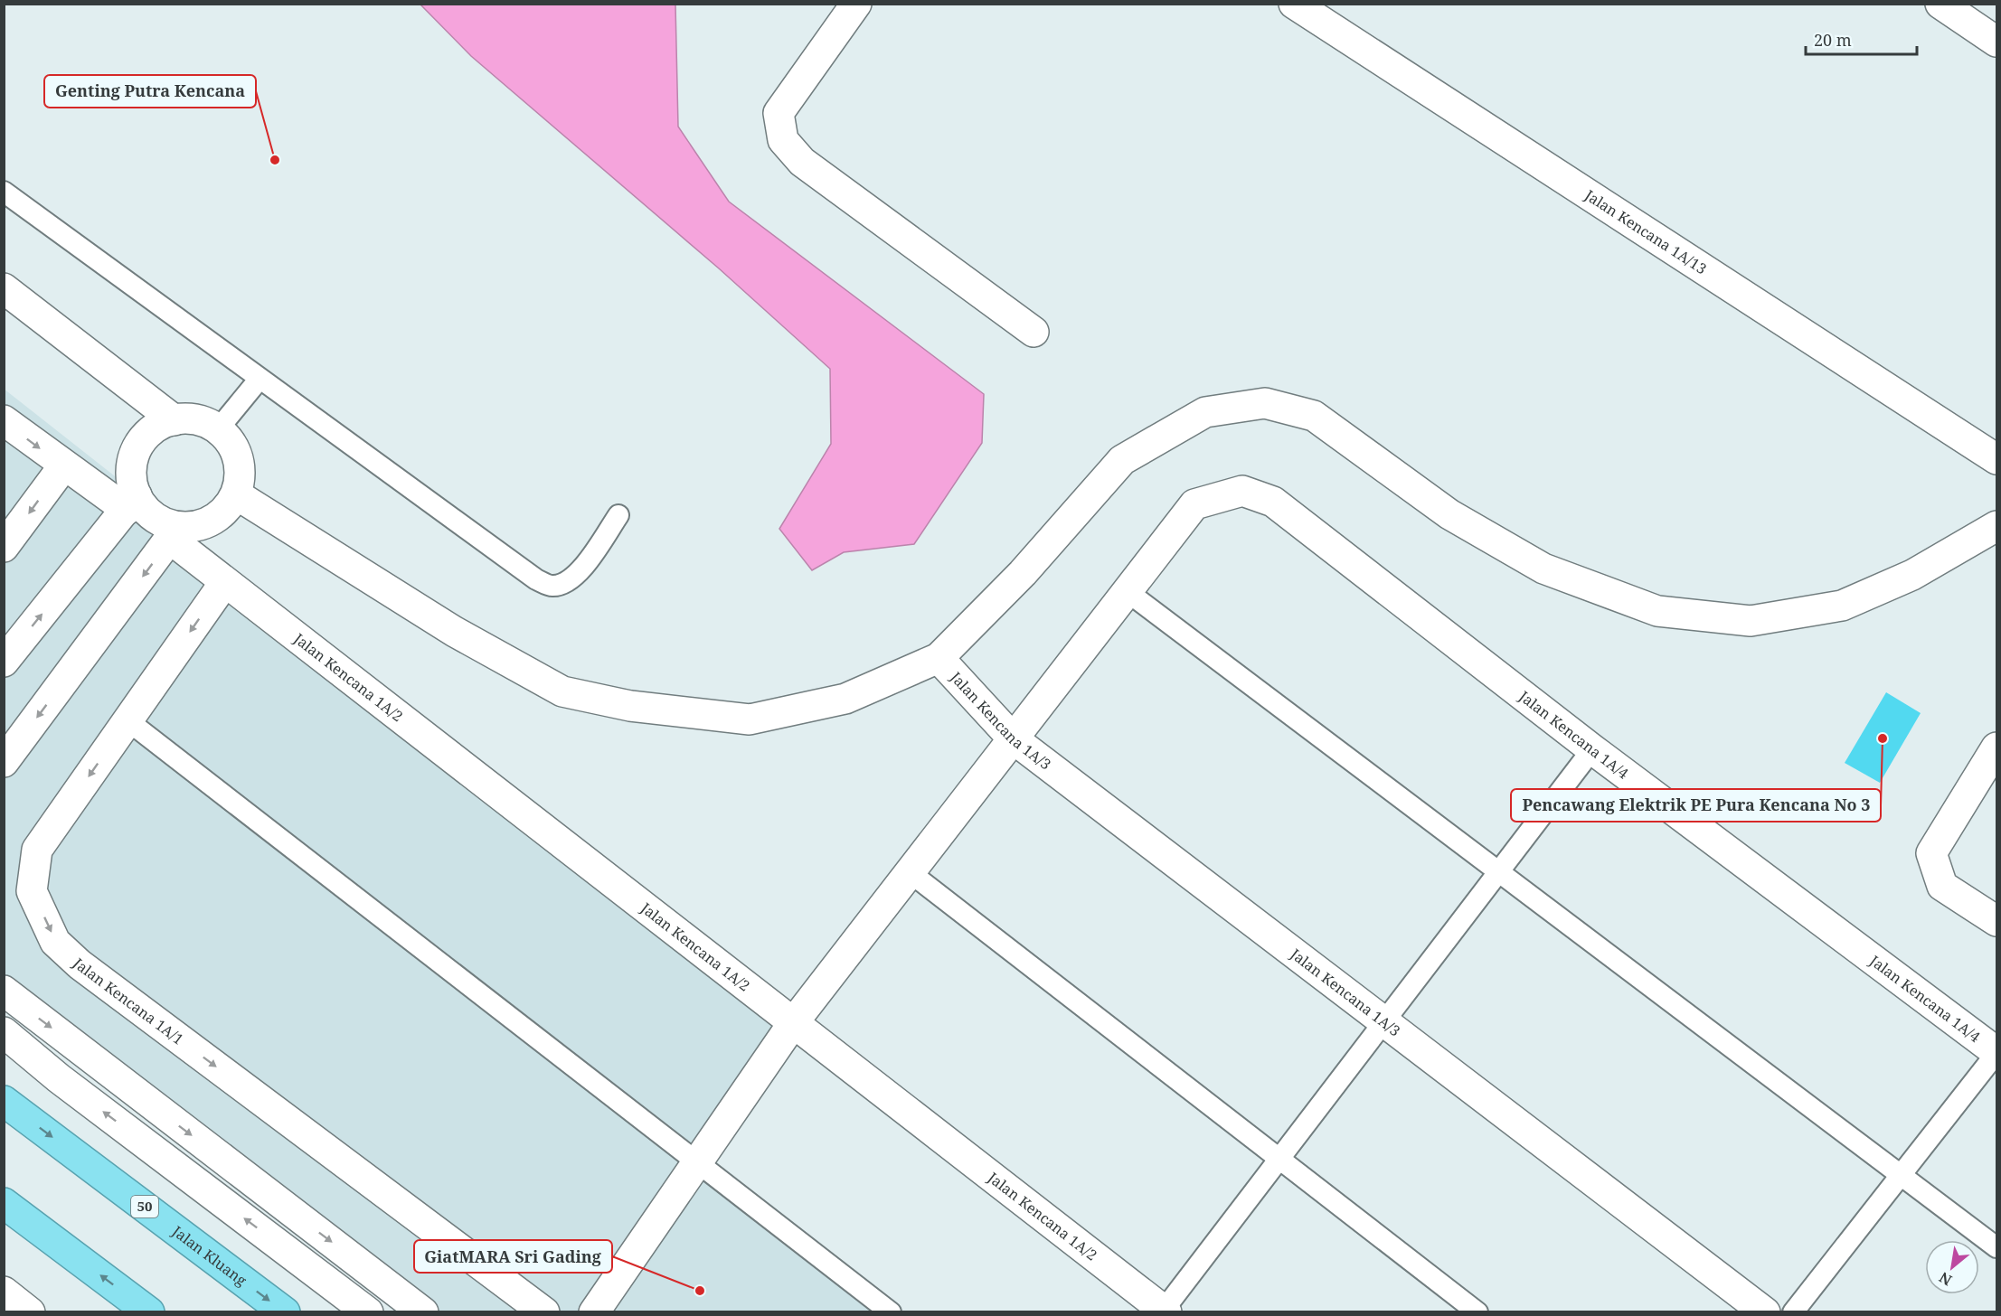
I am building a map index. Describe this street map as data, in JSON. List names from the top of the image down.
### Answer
{
  "streets": {
    "highway": ["50", "Jalan Kluang"],
    "street": [
      "Jalan Kencana 1A/13",
      "Jalan Kencana 1A/2",
      "Jalan Kencana 1A/3",
      "Jalan Kencana 1A/4",
      "Jalan Kencana 1A/1"
    ]
  },
  "crossings": [
    ["Jalan Kencana 1A/2", "Jalan Kencana 1A/1"]
  ],
  "places": ["Genting Putra Kencana", "Pencawang Elektrik PE Pura Kencana No 3", "GiatMARA Sri Gading"],
  "scale_bar": "20 m",
  "north": "bottom left"
}
